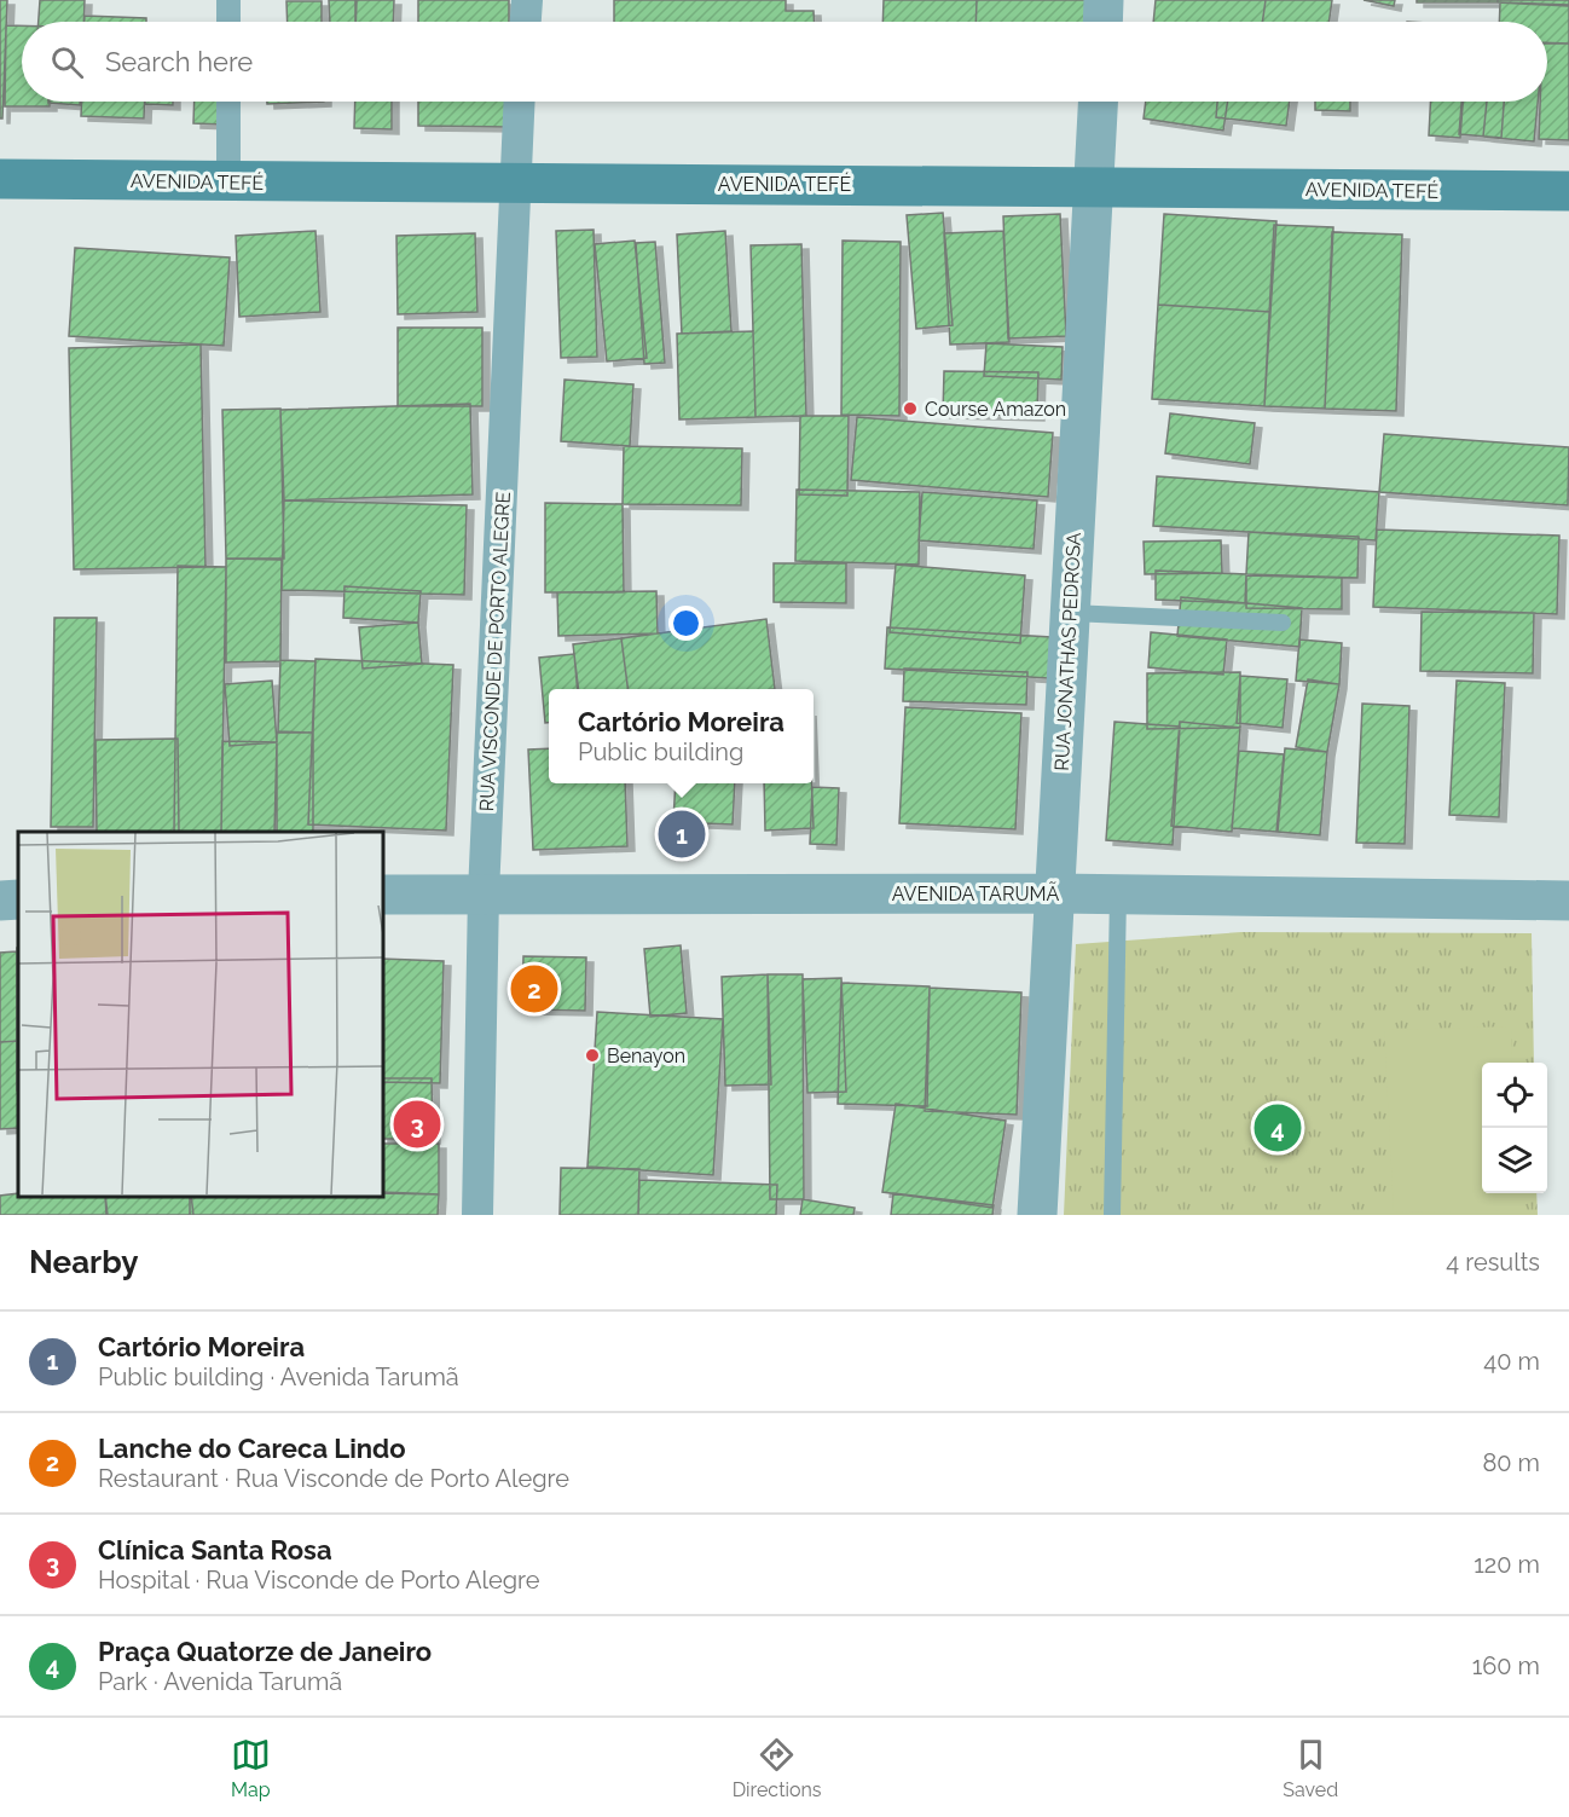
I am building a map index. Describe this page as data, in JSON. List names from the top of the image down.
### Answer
{
  "streets": {
    "main road": ["AVENIDA TEFÉ"],
    "street": ["RUA VISCONDE DE PORTO ALEGRE", "RUA JONATHAS PEDROSA", "AVENIDA TARUMÃ"]
  },
  "crossings": [
    ["AVENIDA TEFÉ", "RUA VISCONDE DE PORTO ALEGRE"],
    ["AVENIDA TEFÉ", "RUA JONATHAS PEDROSA"],
    ["RUA VISCONDE DE PORTO ALEGRE", "AVENIDA TARUMÃ"],
    ["RUA JONATHAS PEDROSA", "AVENIDA TARUMÃ"]
  ],
  "places": ["Course Amazon", "Benayon"],
  "page": {
    "search": "Search here",
    "popup": ["Cartório Moreira", "Public building"],
    "pins": [
      "1",
      "2",
      "3",
      "4"
    ],
    "heading": ["Nearby", "4 results"],
    "list": [
      {
        "mark": "1",
        "name": "Cartório Moreira",
        "note": "Public building · Avenida Tarumã",
        "value": "40 m"
      },
      {
        "mark": "2",
        "name": "Lanche do Careca Lindo",
        "note": "Restaurant · Rua Visconde de Porto Alegre",
        "value": "80 m"
      },
      {
        "mark": "3",
        "name": "Clínica Santa Rosa",
        "note": "Hospital · Rua Visconde de Porto Alegre",
        "value": "120 m"
      },
      {
        "mark": "4",
        "name": "Praça Quatorze de Janeiro",
        "note": "Park · Avenida Tarumã",
        "value": "160 m"
      }
    ],
    "nav": ["Map", "Directions", "Saved"]
  }
}
